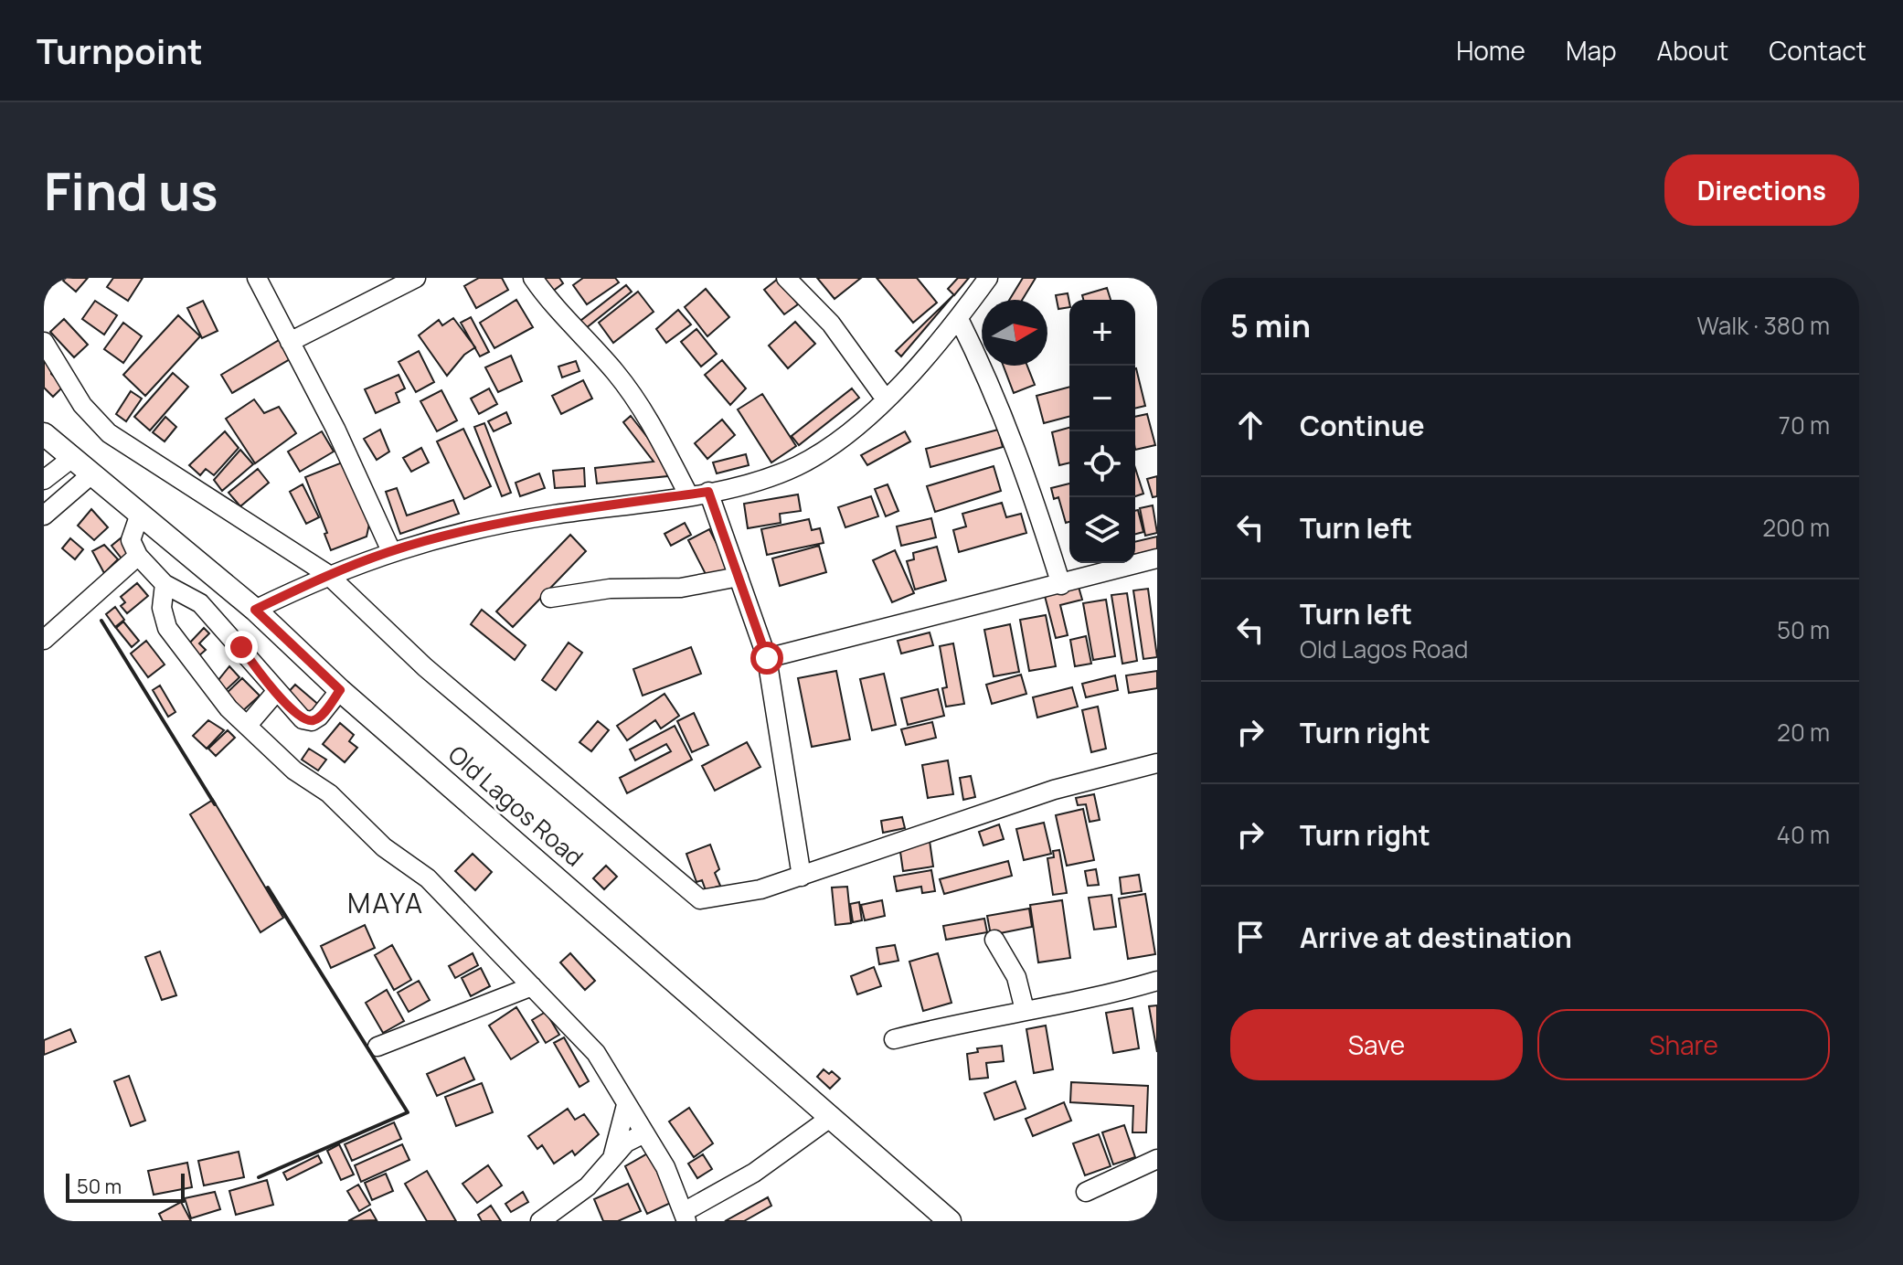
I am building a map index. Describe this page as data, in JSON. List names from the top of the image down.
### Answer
{
  "streets": {
    "main road": ["Old Lagos Road"]
  },
  "districts": ["MAYA"],
  "scale_bar": "50 m",
  "north": "right",
  "page": {
    "header": "Turnpoint",
    "nav": [
      "Home",
      "Map",
      "About",
      "Contact"
    ],
    "buttons": [
      "Directions",
      ["Save", "Share"]
    ],
    "title": "Find us",
    "heading": ["5 min", "Walk · 380 m"],
    "map_buttons": ["+", "−"],
    "list": [
      ["Continue", "70 m"],
      ["Turn left", "200 m"],
      ["Turn left", "Old Lagos Road", "50 m"],
      ["Turn right", "20 m"],
      ["Turn right", "40 m"],
      "Arrive at destination"
    ],
    "scale": "50 m"
  }
}
